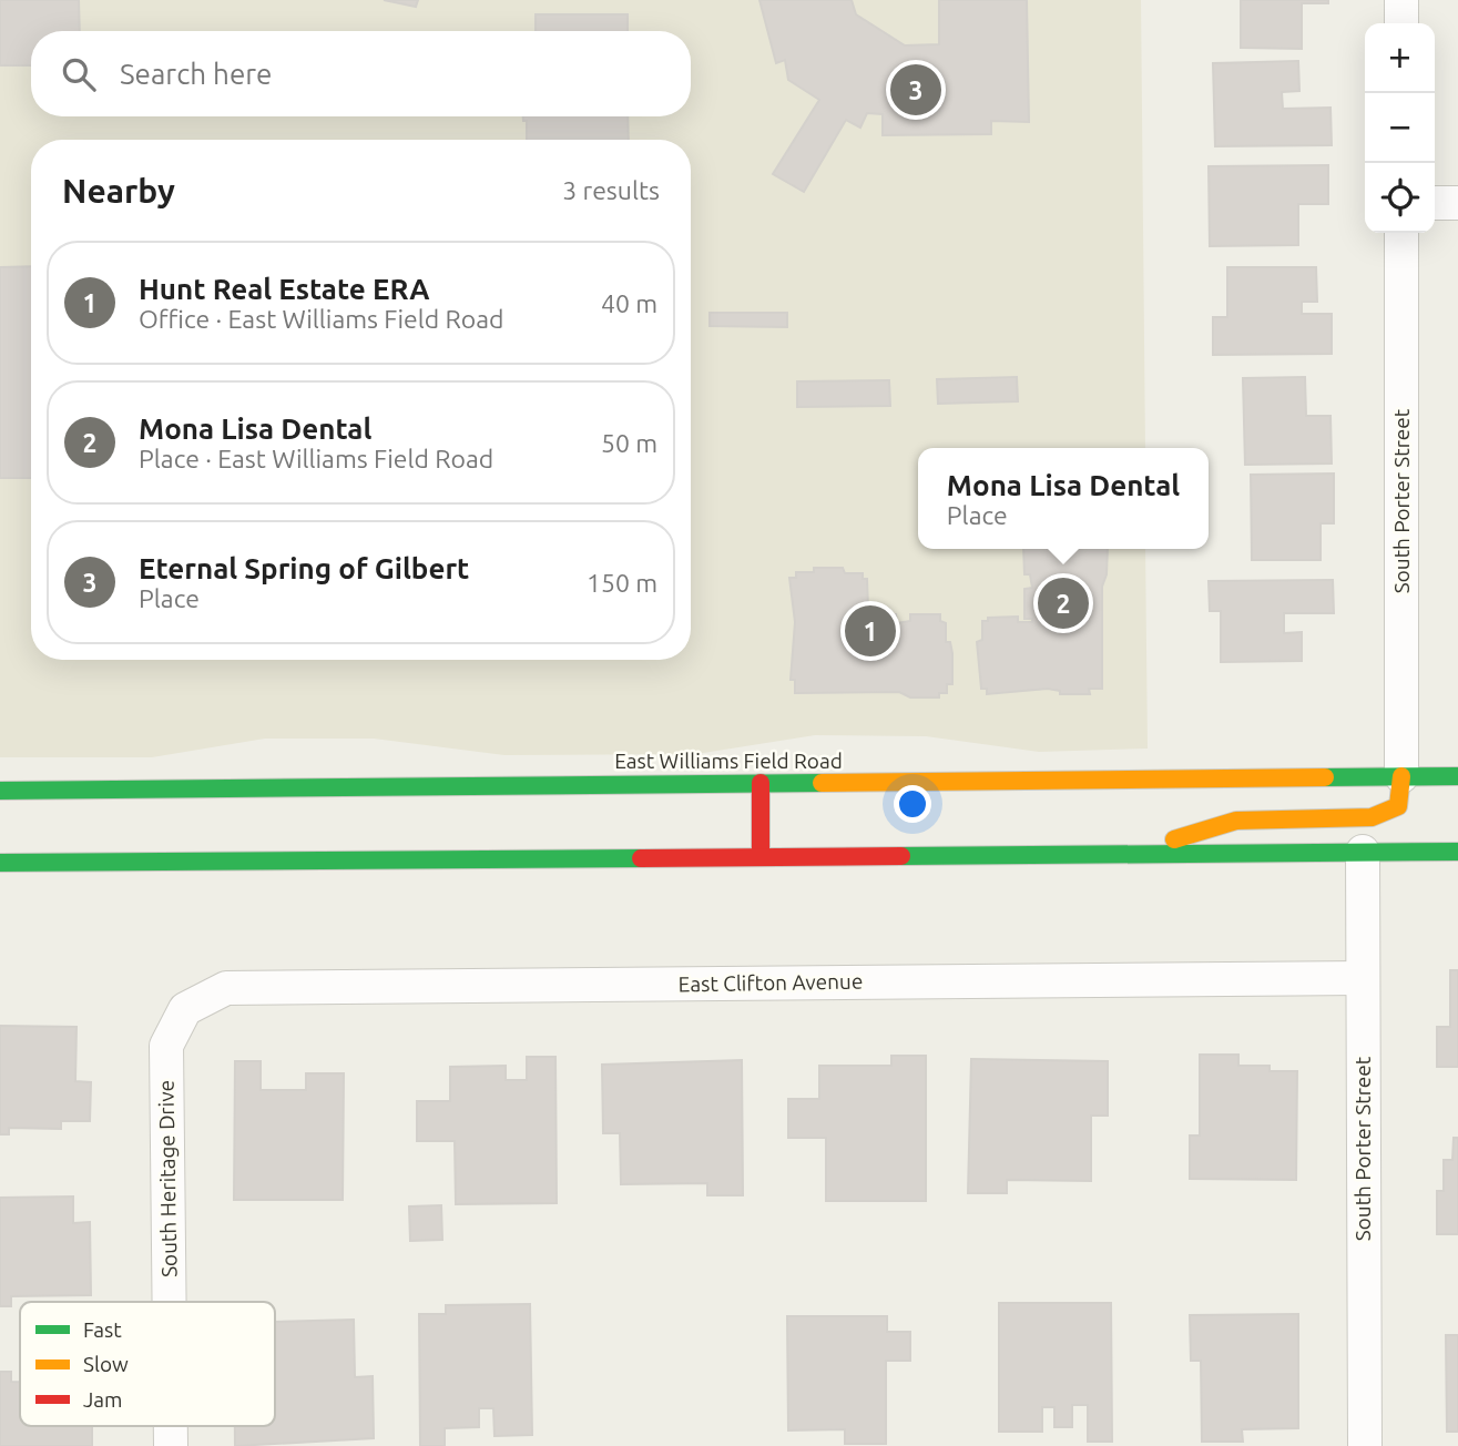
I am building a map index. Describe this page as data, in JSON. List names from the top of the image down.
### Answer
{
  "streets": {
    "main road": ["East Williams Field Road"],
    "street": ["South Porter Street", "East Clifton Avenue", "South Heritage Drive"]
  },
  "crossings": [
    ["South Porter Street", "East Williams Field Road"],
    ["South Porter Street", "East Clifton Avenue"],
    ["East Clifton Avenue", "South Heritage Drive"]
  ],
  "legend": ["Fast", "Slow", "Jam"],
  "page": {
    "map_buttons": ["+", "−"],
    "search": "Search here",
    "pins": ["3", "2", "1"],
    "heading": ["Nearby", "3 results"],
    "list": [
      {
        "mark": "1",
        "name": "Hunt Real Estate ERA",
        "note": "Office · East Williams Field Road",
        "value": "40 m"
      },
      {
        "mark": "2",
        "name": "Mona Lisa Dental",
        "note": "Place · East Williams Field Road",
        "value": "50 m"
      },
      {
        "mark": "3",
        "name": "Eternal Spring of Gilbert",
        "note": "Place",
        "value": "150 m"
      }
    ],
    "popup": ["Mona Lisa Dental", "Place"]
  }
}
